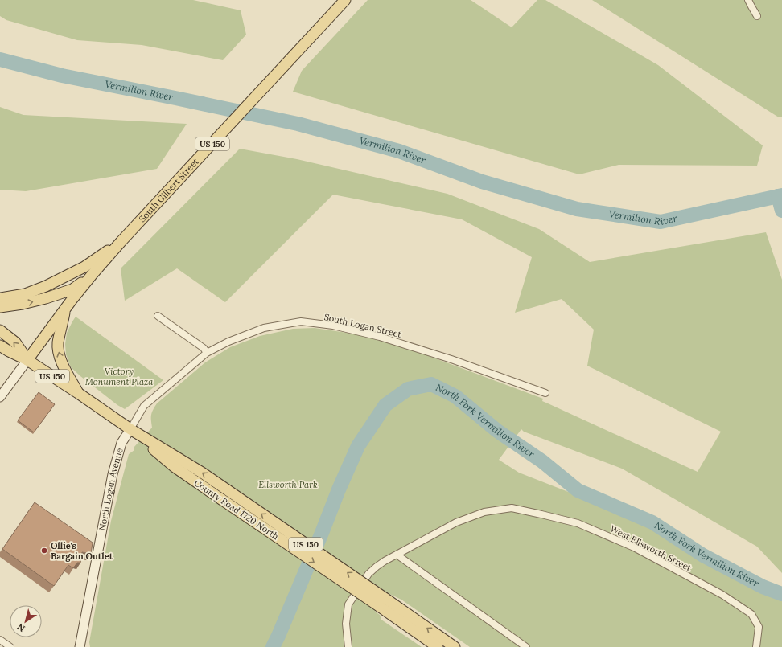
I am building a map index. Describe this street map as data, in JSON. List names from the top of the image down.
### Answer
{
  "streets": {
    "main road": ["US 150", "South Gilbert Street", "County Road 1720 North"],
    "street": ["South Logan Street", "North Logan Avenue", "West Ellsworth Street"]
  },
  "crossings": [
    ["US 150", "County Road 1720 North"],
    ["South Gilbert Street", "County Road 1720 North"],
    ["South Logan Street", "North Logan Avenue"],
    ["South Logan Street", "County Road 1720 North"],
    ["North Logan Avenue", "County Road 1720 North"]
  ],
  "water": ["Vermilion River", "North Fork Vermilion River"],
  "parks": ["Victory Monument Plaza", "Ellsworth Park"],
  "places": ["Ollie's Bargain Outlet"],
  "north": "bottom left"
}
